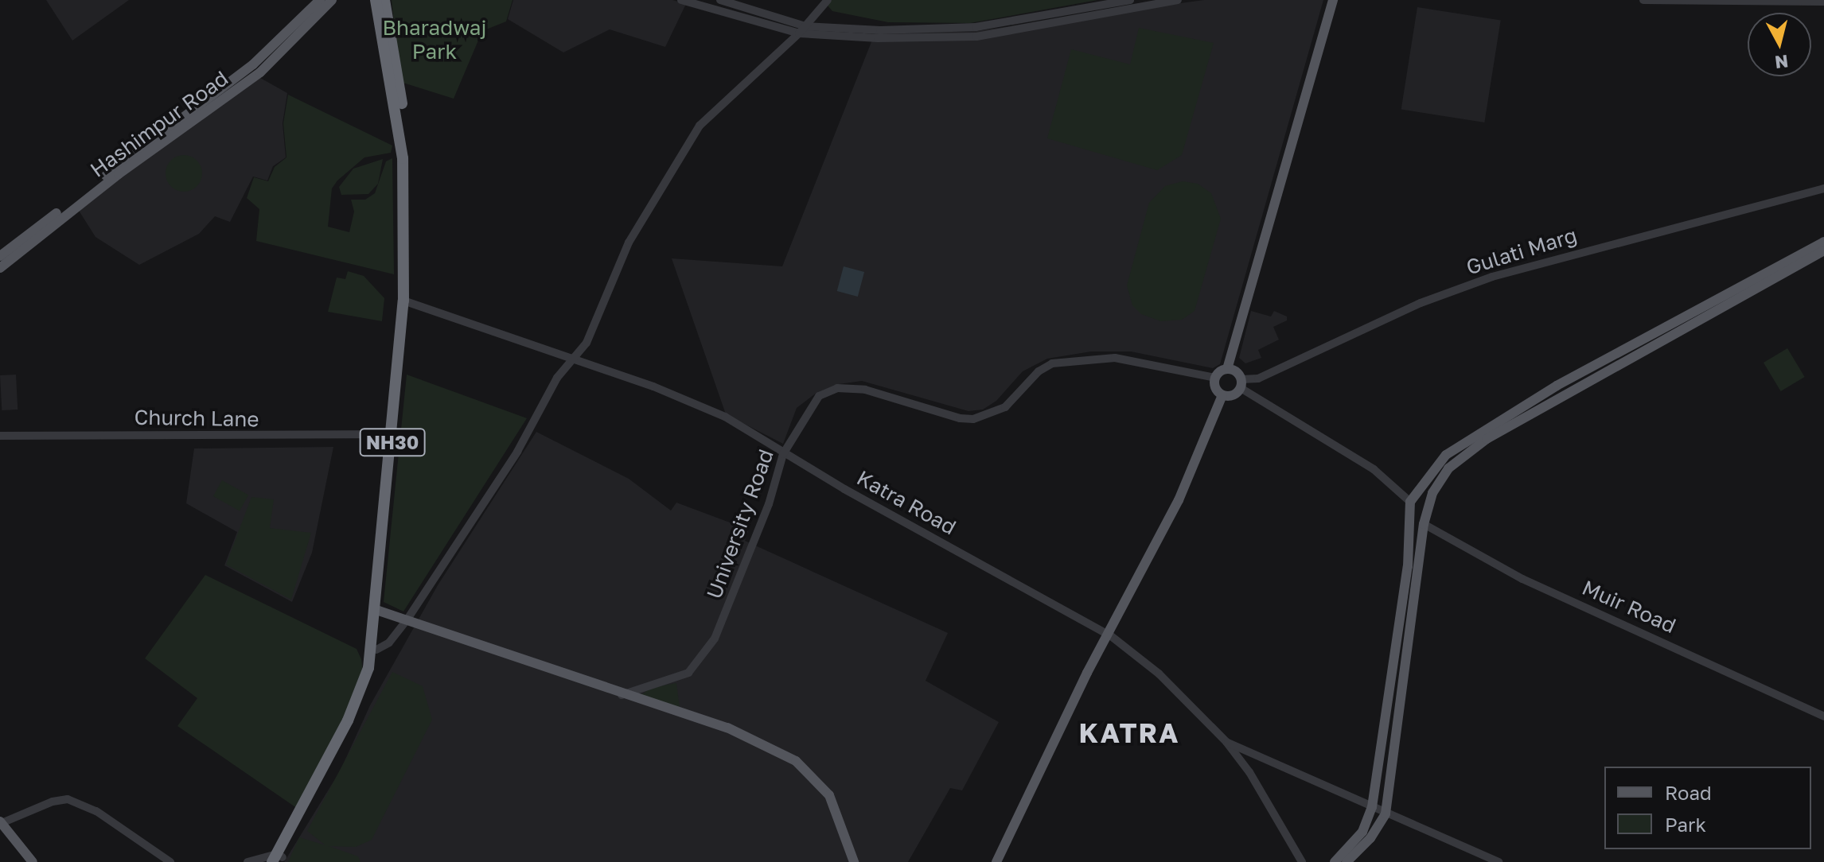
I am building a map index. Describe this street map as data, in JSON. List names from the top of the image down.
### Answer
{
  "streets": {
    "main road": ["Hashimpur Road"],
    "street": [
      "Gulati Marg",
      "Church Lane",
      "Katra Road",
      "University Road",
      "Muir Road"
    ]
  },
  "crossings": [
    ["Gulati Marg", "University Road"],
    ["Katra Road", "University Road"]
  ],
  "districts": ["KATRA"],
  "parks": ["Bharadwaj Park"],
  "legend": ["Road", "Park"],
  "north": "bottom"
}
